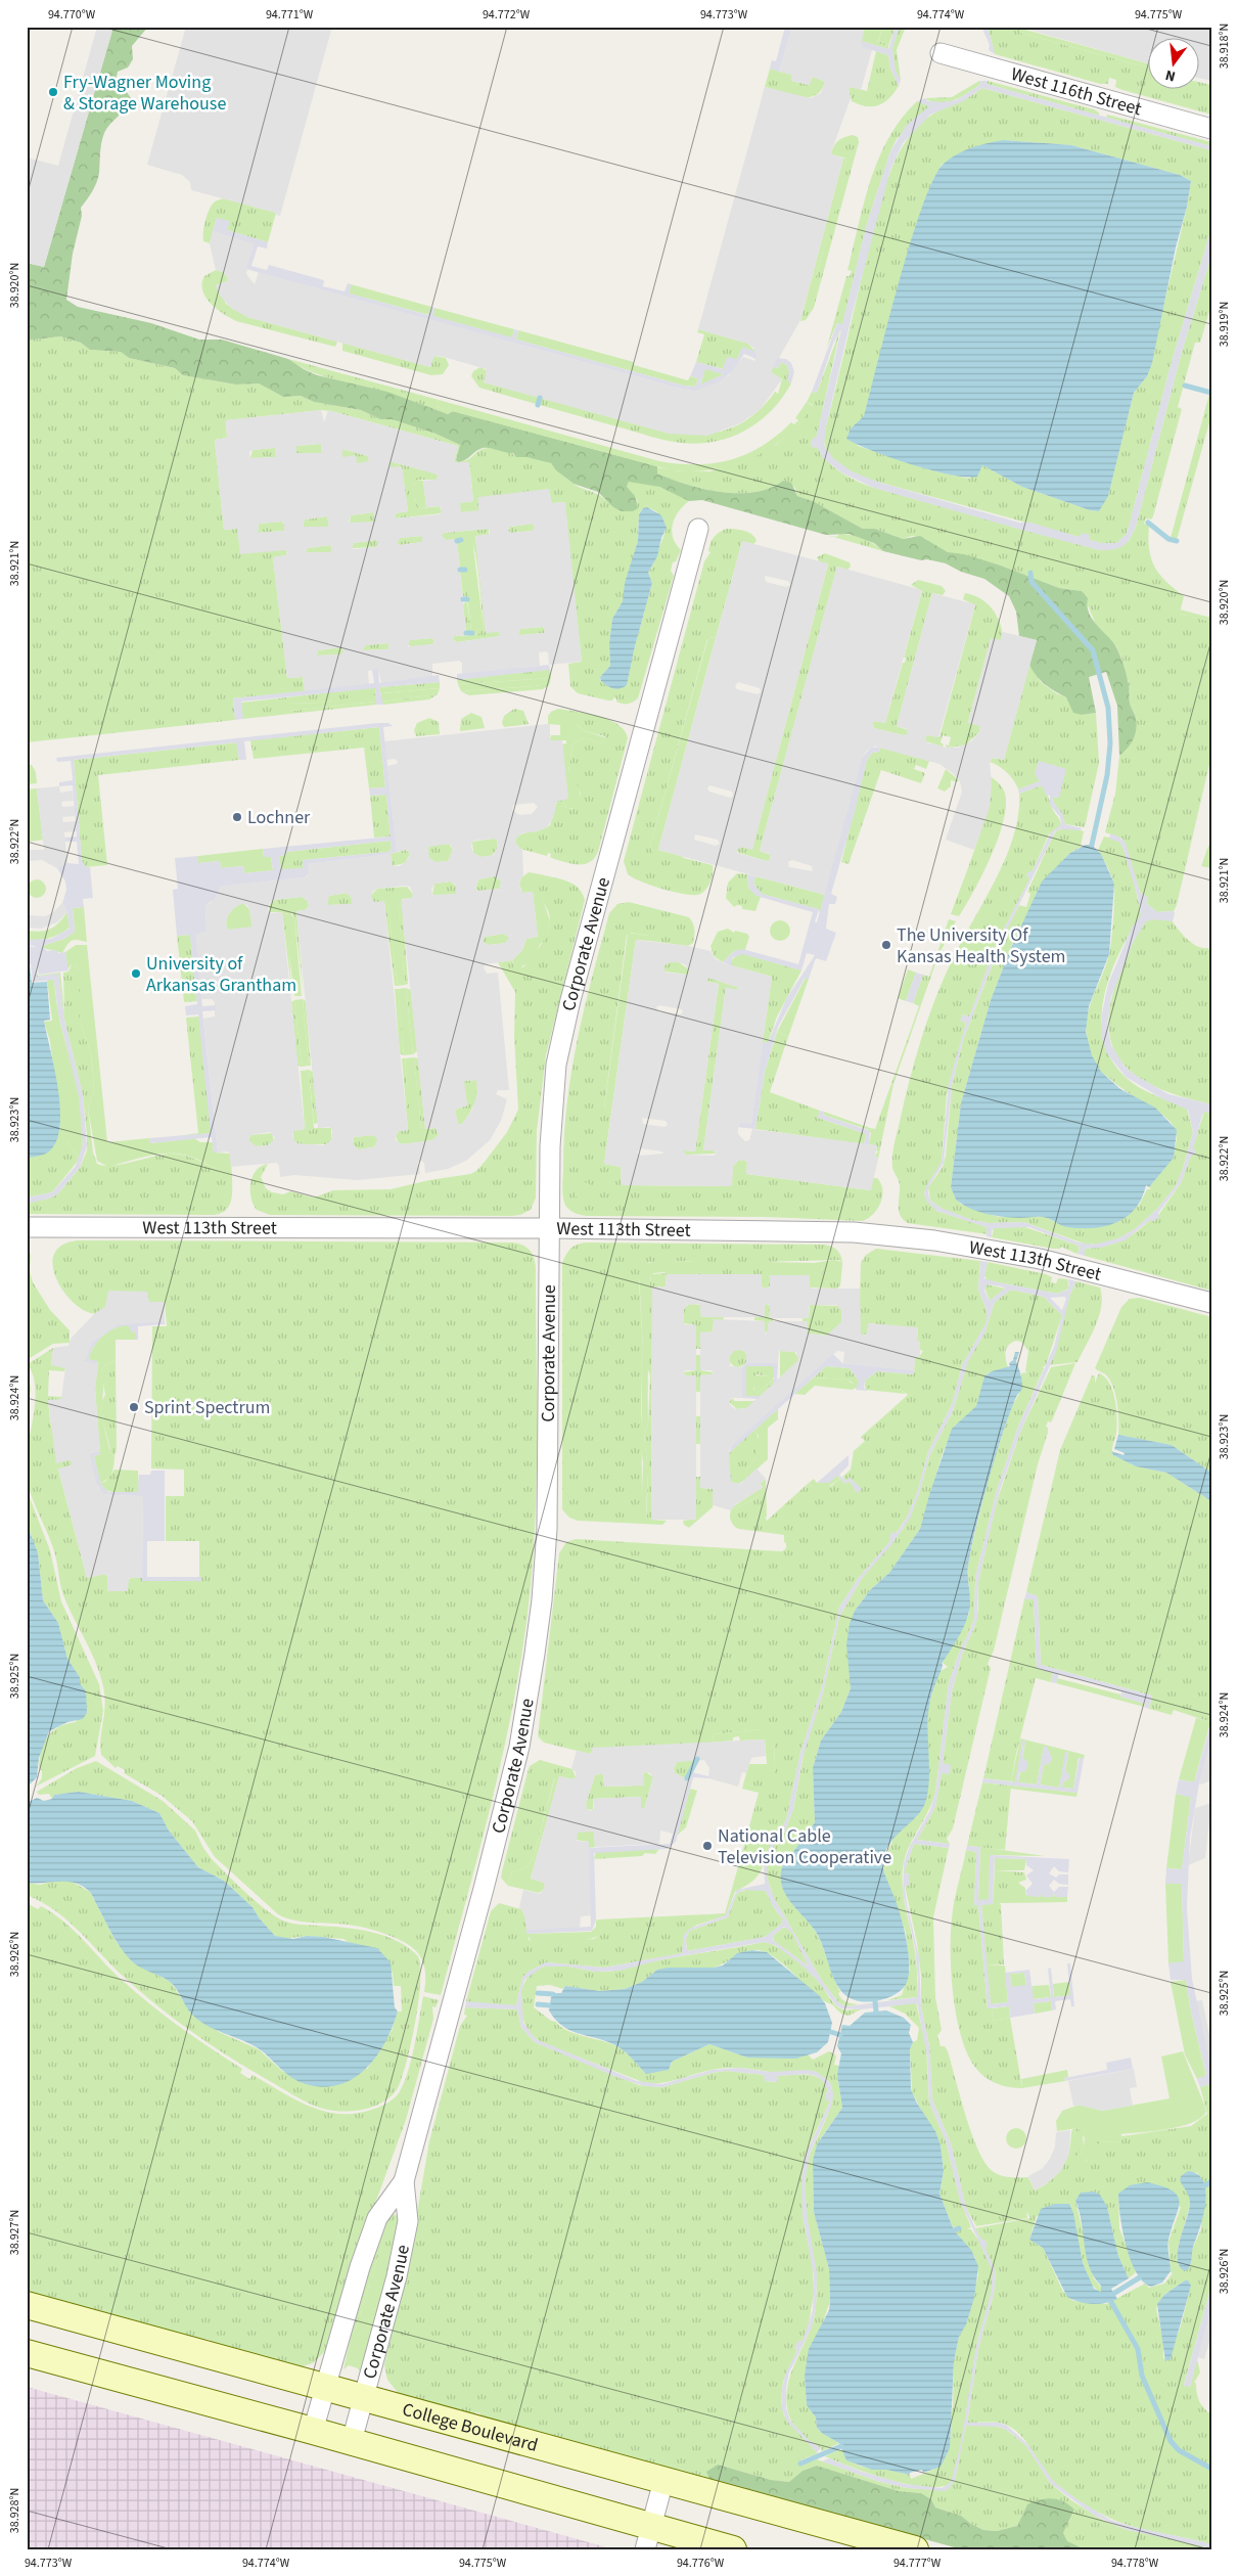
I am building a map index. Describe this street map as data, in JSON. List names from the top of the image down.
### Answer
{
  "streets": {
    "main road": ["College Boulevard"],
    "street": ["West 116th Street", "Corporate Avenue", "West 113th Street"]
  },
  "crossings": [
    ["Corporate Avenue", "West 113th Street"],
    ["Corporate Avenue", "College Boulevard"]
  ],
  "places": [
    "Fry-Wagner Moving & Storage Warehouse",
    "Lochner",
    "The University Of Kansas Health System",
    "University of Arkansas Grantham",
    "Sprint Spectrum",
    "National Cable Television Cooperative"
  ],
  "north": "bottom",
  "coordinates": [
    "94.770°W",
    "94.771°W",
    "94.772°W",
    "94.773°W",
    "94.774°W",
    "94.775°W",
    "38.918°N",
    "38.920°N",
    "38.919°N",
    "38.921°N",
    "38.922°N",
    "38.923°N",
    "38.924°N",
    "38.925°N",
    "38.926°N",
    "38.927°N",
    "38.928°N",
    "94.776°W",
    "94.777°W",
    "94.778°W"
  ]
}
